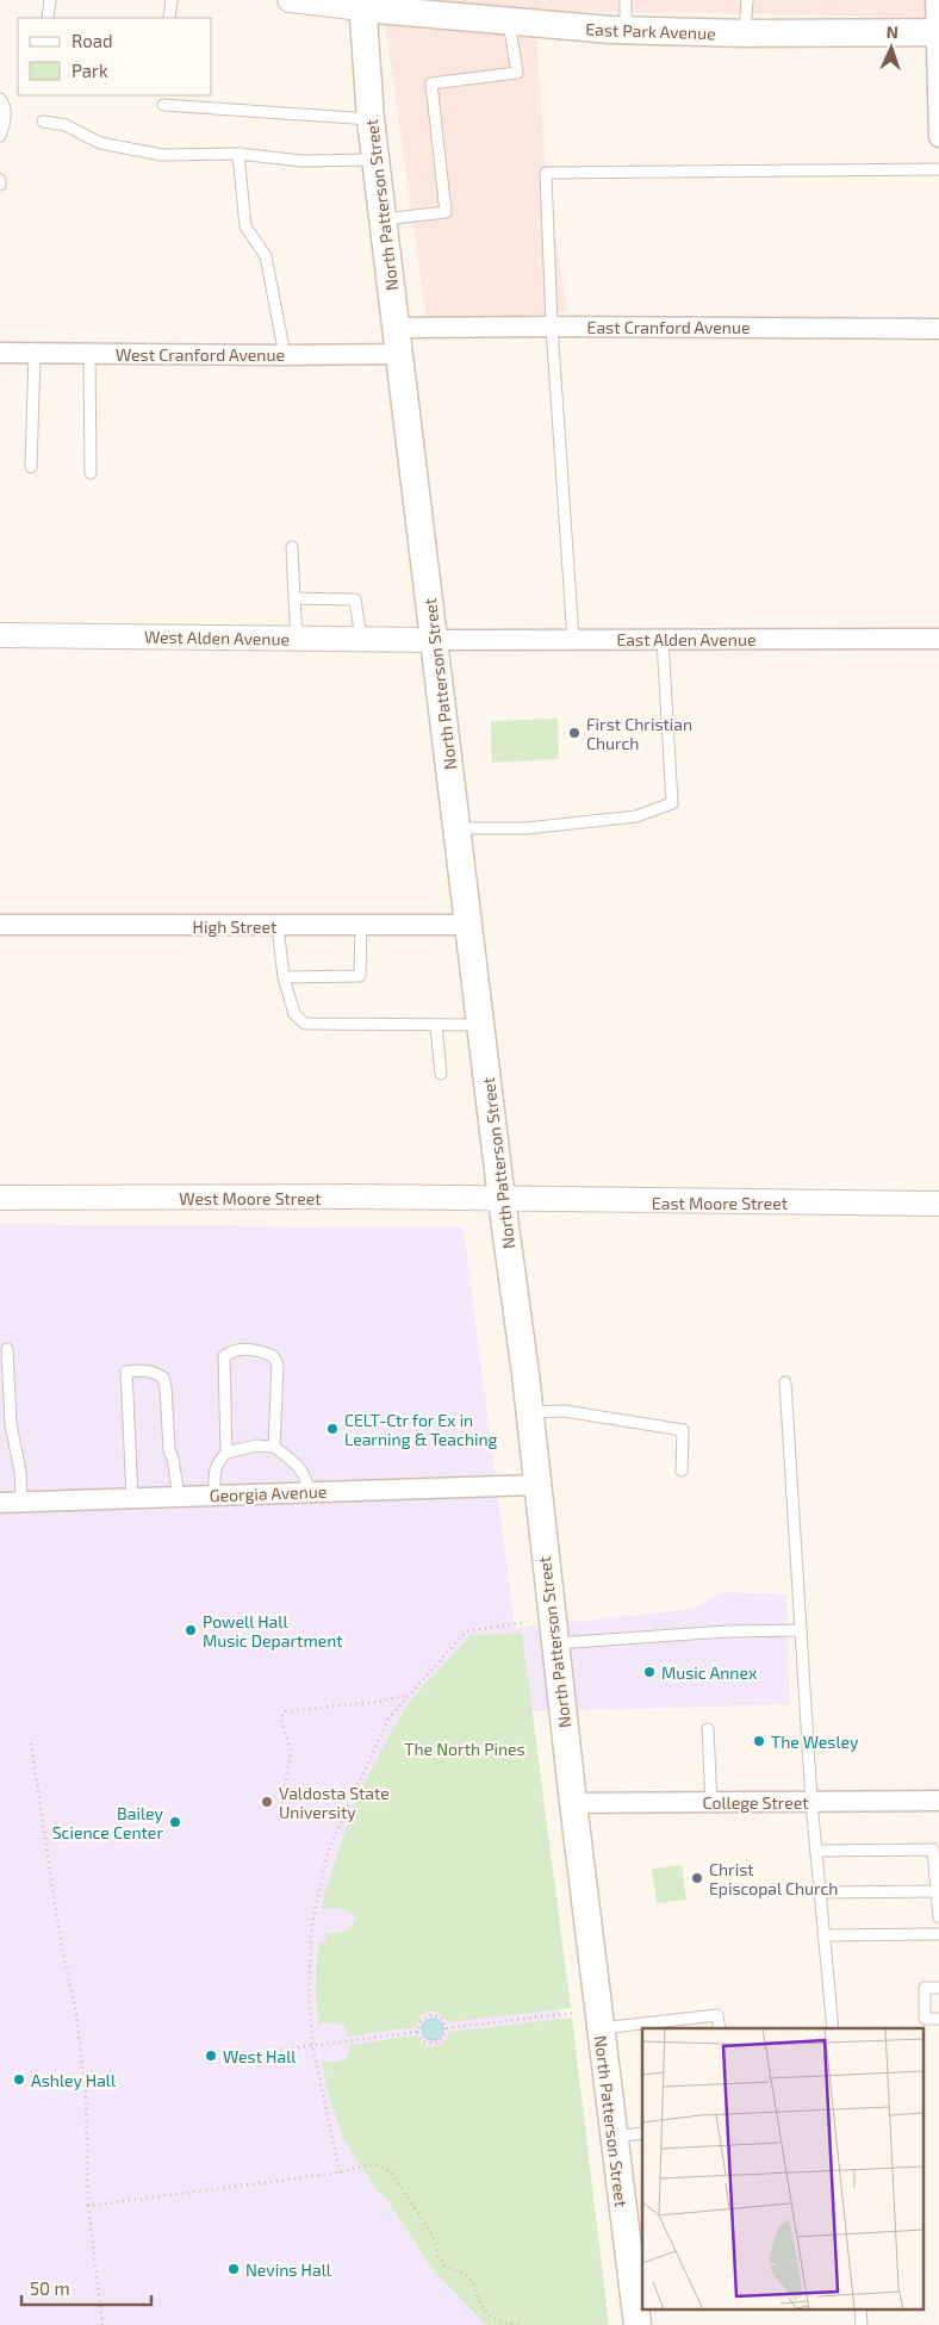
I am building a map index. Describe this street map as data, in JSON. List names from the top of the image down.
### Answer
{
  "streets": {
    "main road": ["East Park Avenue", "North Patterson Street"],
    "street": [
      "East Cranford Avenue",
      "West Cranford Avenue",
      "West Alden Avenue",
      "East Alden Avenue",
      "High Street",
      "West Moore Street",
      "East Moore Street",
      "Georgia Avenue",
      "College Street"
    ]
  },
  "crossings": [
    ["East Park Avenue", "North Patterson Street"],
    ["North Patterson Street", "East Cranford Avenue"],
    ["North Patterson Street", "West Cranford Avenue"],
    ["North Patterson Street", "West Alden Avenue"],
    ["North Patterson Street", "East Alden Avenue"],
    ["North Patterson Street", "High Street"],
    ["North Patterson Street", "West Moore Street"],
    ["North Patterson Street", "East Moore Street"],
    ["North Patterson Street", "Georgia Avenue"],
    ["North Patterson Street", "College Street"],
    ["East Cranford Avenue", "West Cranford Avenue"],
    ["West Alden Avenue", "East Alden Avenue"],
    ["West Moore Street", "East Moore Street"]
  ],
  "parks": ["The North Pines"],
  "places": [
    "First Christian Church",
    "CELT-Ctr for Ex in Learning & Teaching",
    "Powell Hall Music Department",
    "Music Annex",
    "The Wesley",
    "Valdosta State University",
    "Bailey Science Center",
    "Christ Episcopal Church",
    "West Hall",
    "Ashley Hall",
    "Nevins Hall"
  ],
  "legend": ["Road", "Park"],
  "scale_bar": "50 m",
  "north": "top"
}
